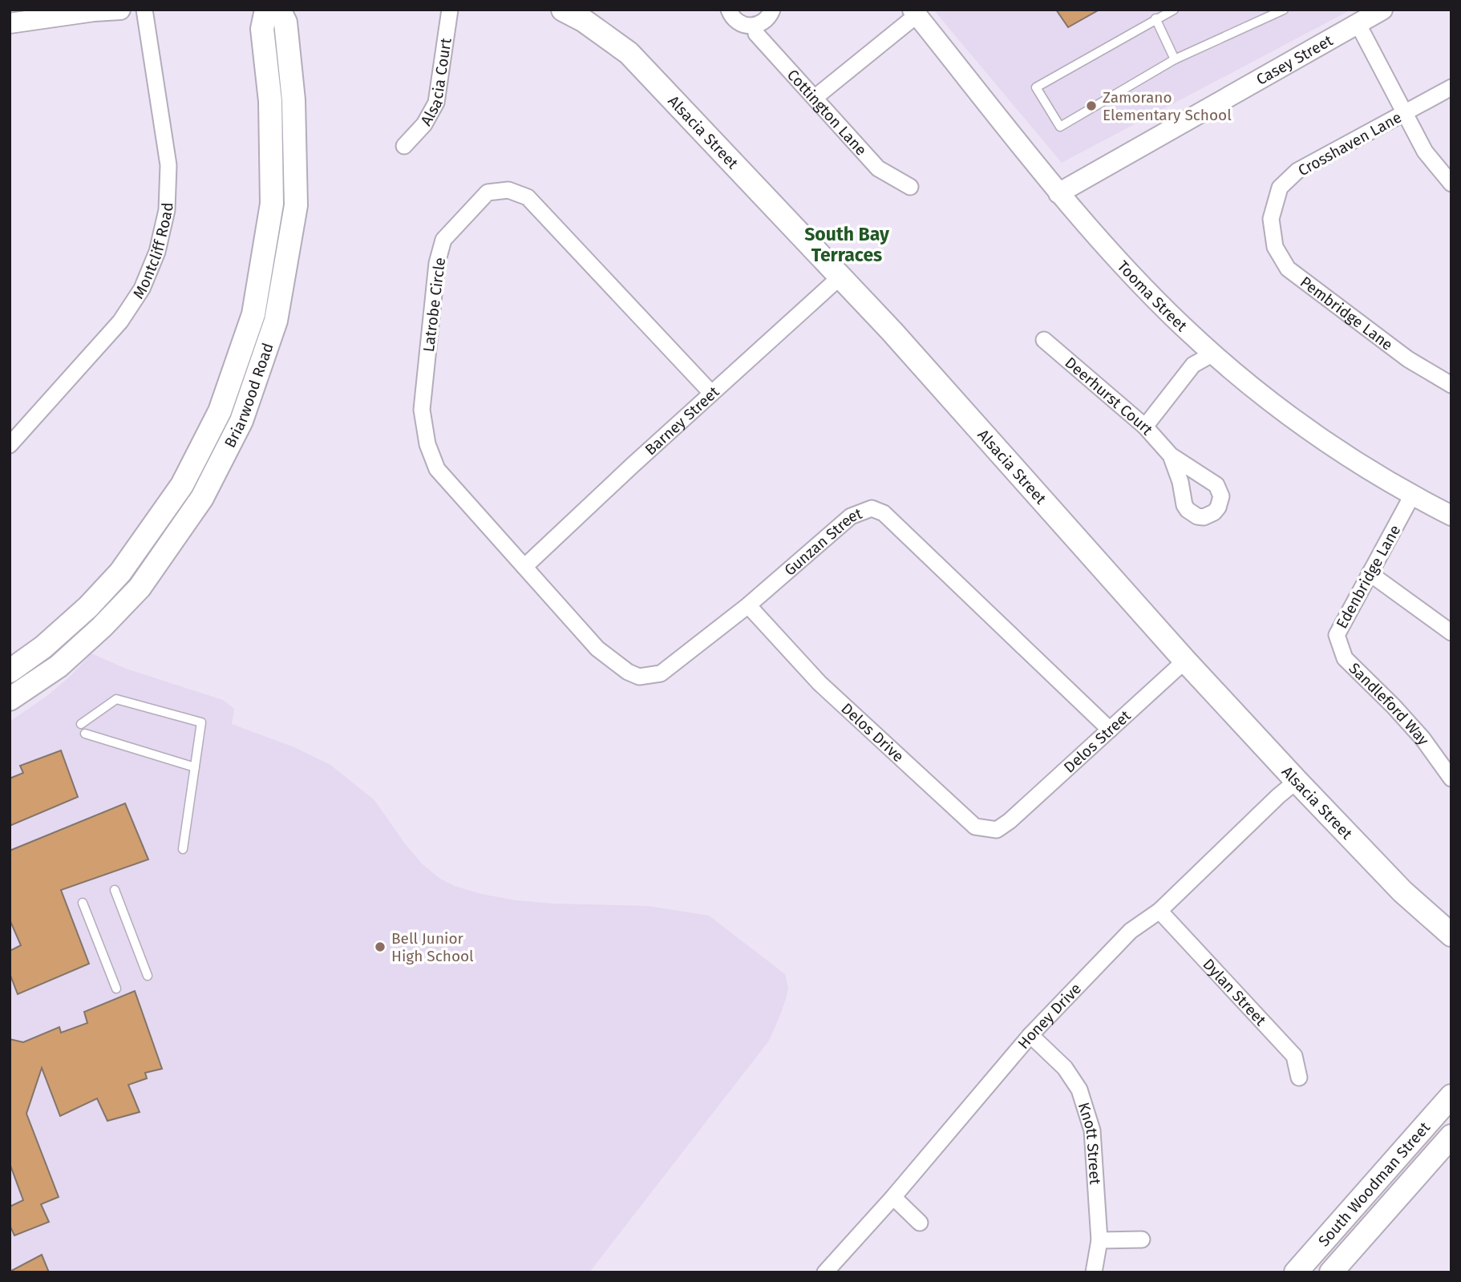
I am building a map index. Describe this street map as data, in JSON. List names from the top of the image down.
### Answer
{
  "streets": {
    "main road": ["Alsacia Street", "Briarwood Road", "South Woodman Street"],
    "street": [
      "Casey Street",
      "Alsacia Court",
      "Cottington Lane",
      "Crosshaven Lane",
      "Montcliff Road",
      "Tooma Street",
      "Latrobe Circle",
      "Pembridge Lane",
      "Deerhurst Court",
      "Barney Street",
      "Gunzan Street",
      "Edenbridge Lane",
      "Sandleford Way",
      "Delos Drive",
      "Delos Street",
      "Dylan Street",
      "Honey Drive",
      "Knott Street"
    ]
  },
  "crossings": [
    ["Casey Street", "Tooma Street"],
    ["Alsacia Street", "Barney Street"],
    ["Alsacia Street", "Delos Street"],
    ["Alsacia Street", "Honey Drive"],
    ["Crosshaven Lane", "Pembridge Lane"],
    ["Tooma Street", "Edenbridge Lane"],
    ["Latrobe Circle", "Barney Street"],
    ["Latrobe Circle", "Gunzan Street"],
    ["Gunzan Street", "Delos Drive"],
    ["Gunzan Street", "Delos Street"],
    ["Edenbridge Lane", "Sandleford Way"],
    ["Delos Drive", "Delos Street"],
    ["Dylan Street", "Honey Drive"],
    ["Honey Drive", "Knott Street"]
  ],
  "districts": ["South Bay Terraces"],
  "places": ["Zamorano Elementary School", "Bell Junior High School"]
}
